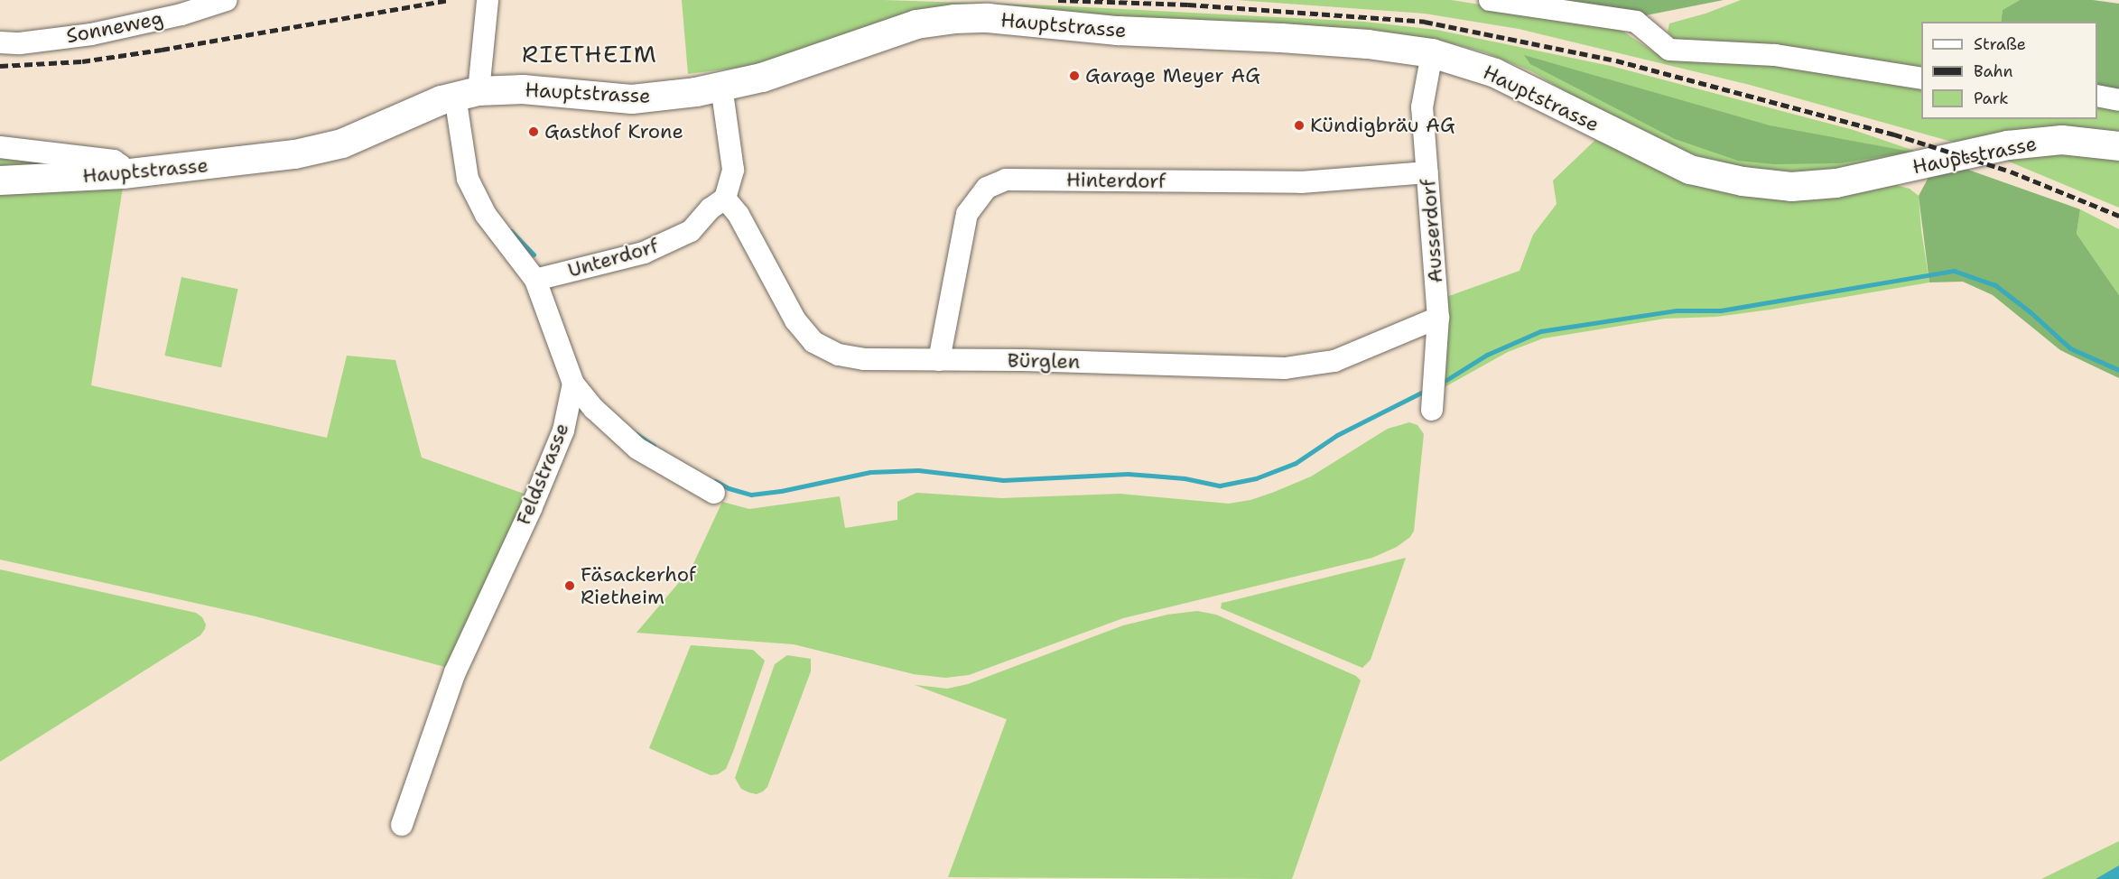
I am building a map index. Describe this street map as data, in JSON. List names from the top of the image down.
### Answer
{
  "streets": {
    "main road": ["Hauptstrasse"],
    "street": [
      "Sonneweg",
      "Hinterdorf",
      "Ausserdorf",
      "Unterdorf",
      "Bürglen",
      "Feldstrasse"
    ]
  },
  "crossings": [
    ["Hauptstrasse", "Ausserdorf"],
    ["Hinterdorf", "Ausserdorf"],
    ["Hinterdorf", "Bürglen"],
    ["Ausserdorf", "Bürglen"],
    ["Unterdorf", "Bürglen"]
  ],
  "districts": ["RIETHEIM"],
  "places": [
    "Garage Meyer AG",
    "Kündigbräu AG",
    "Gasthof Krone",
    "Fäsackerhof Rietheim"
  ],
  "legend": ["Straße", "Bahn", "Park"]
}
